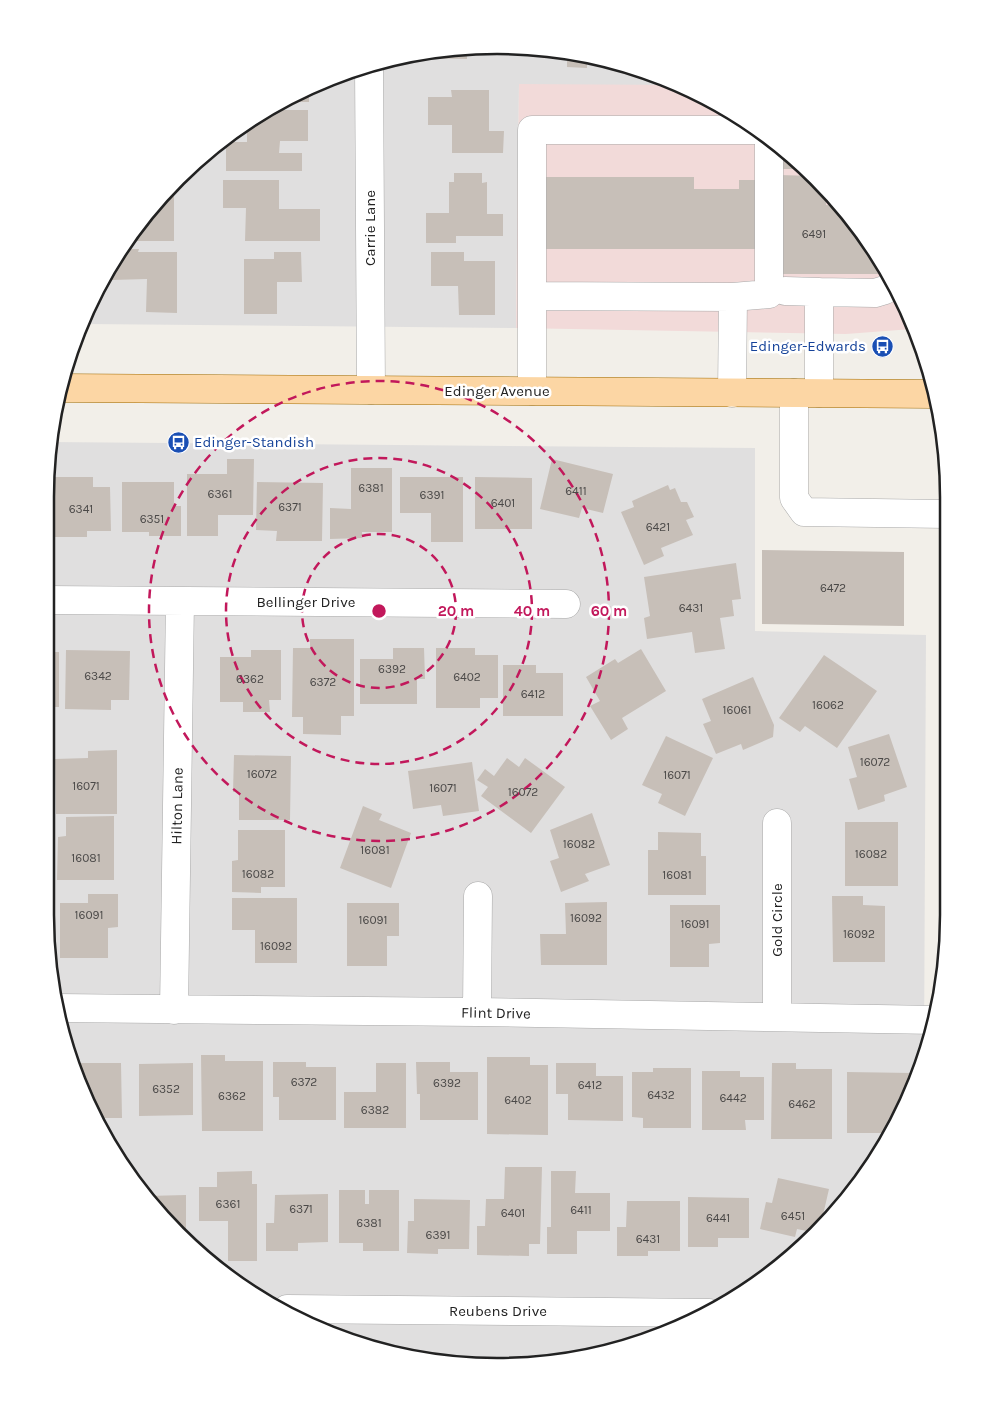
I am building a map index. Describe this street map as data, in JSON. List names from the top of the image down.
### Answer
{
  "streets": {
    "main road": ["Edinger Avenue"],
    "street": [
      "Carrie Lane",
      "Bellinger Drive",
      "Hilton Lane",
      "Gold Circle",
      "Flint Drive",
      "Reubens Drive"
    ]
  },
  "crossings": [
    ["Carrie Lane", "Edinger Avenue"],
    ["Bellinger Drive", "Hilton Lane"],
    ["Hilton Lane", "Flint Drive"],
    ["Gold Circle", "Flint Drive"]
  ],
  "places": {
    "bus stop": ["Edinger-Edwards", "Edinger-Standish"]
  },
  "house_numbers": [
    "6491",
    "6381",
    "6411",
    "6361",
    "6391",
    "6401",
    "6371",
    "6341",
    "6351",
    "6421",
    "6472",
    "6431",
    "6392",
    "6342",
    "6402",
    "6362",
    "6372",
    "6412",
    "16062",
    "16061",
    "16072",
    "16072",
    "16071",
    "16071",
    "16071",
    "16072",
    "16082",
    "16081",
    "16082",
    "16081",
    "16082",
    "16081",
    "16091",
    "16092",
    "16091",
    "16091",
    "16092",
    "16092",
    "6372",
    "6392",
    "6412",
    "6352",
    "6432",
    "6362",
    "6442",
    "6402",
    "6462",
    "6382",
    "6361",
    "6371",
    "6411",
    "6401",
    "6451",
    "6441",
    "6381",
    "6391",
    "6431"
  ],
  "rings": ["20 m", "40 m", "60 m"]
}
